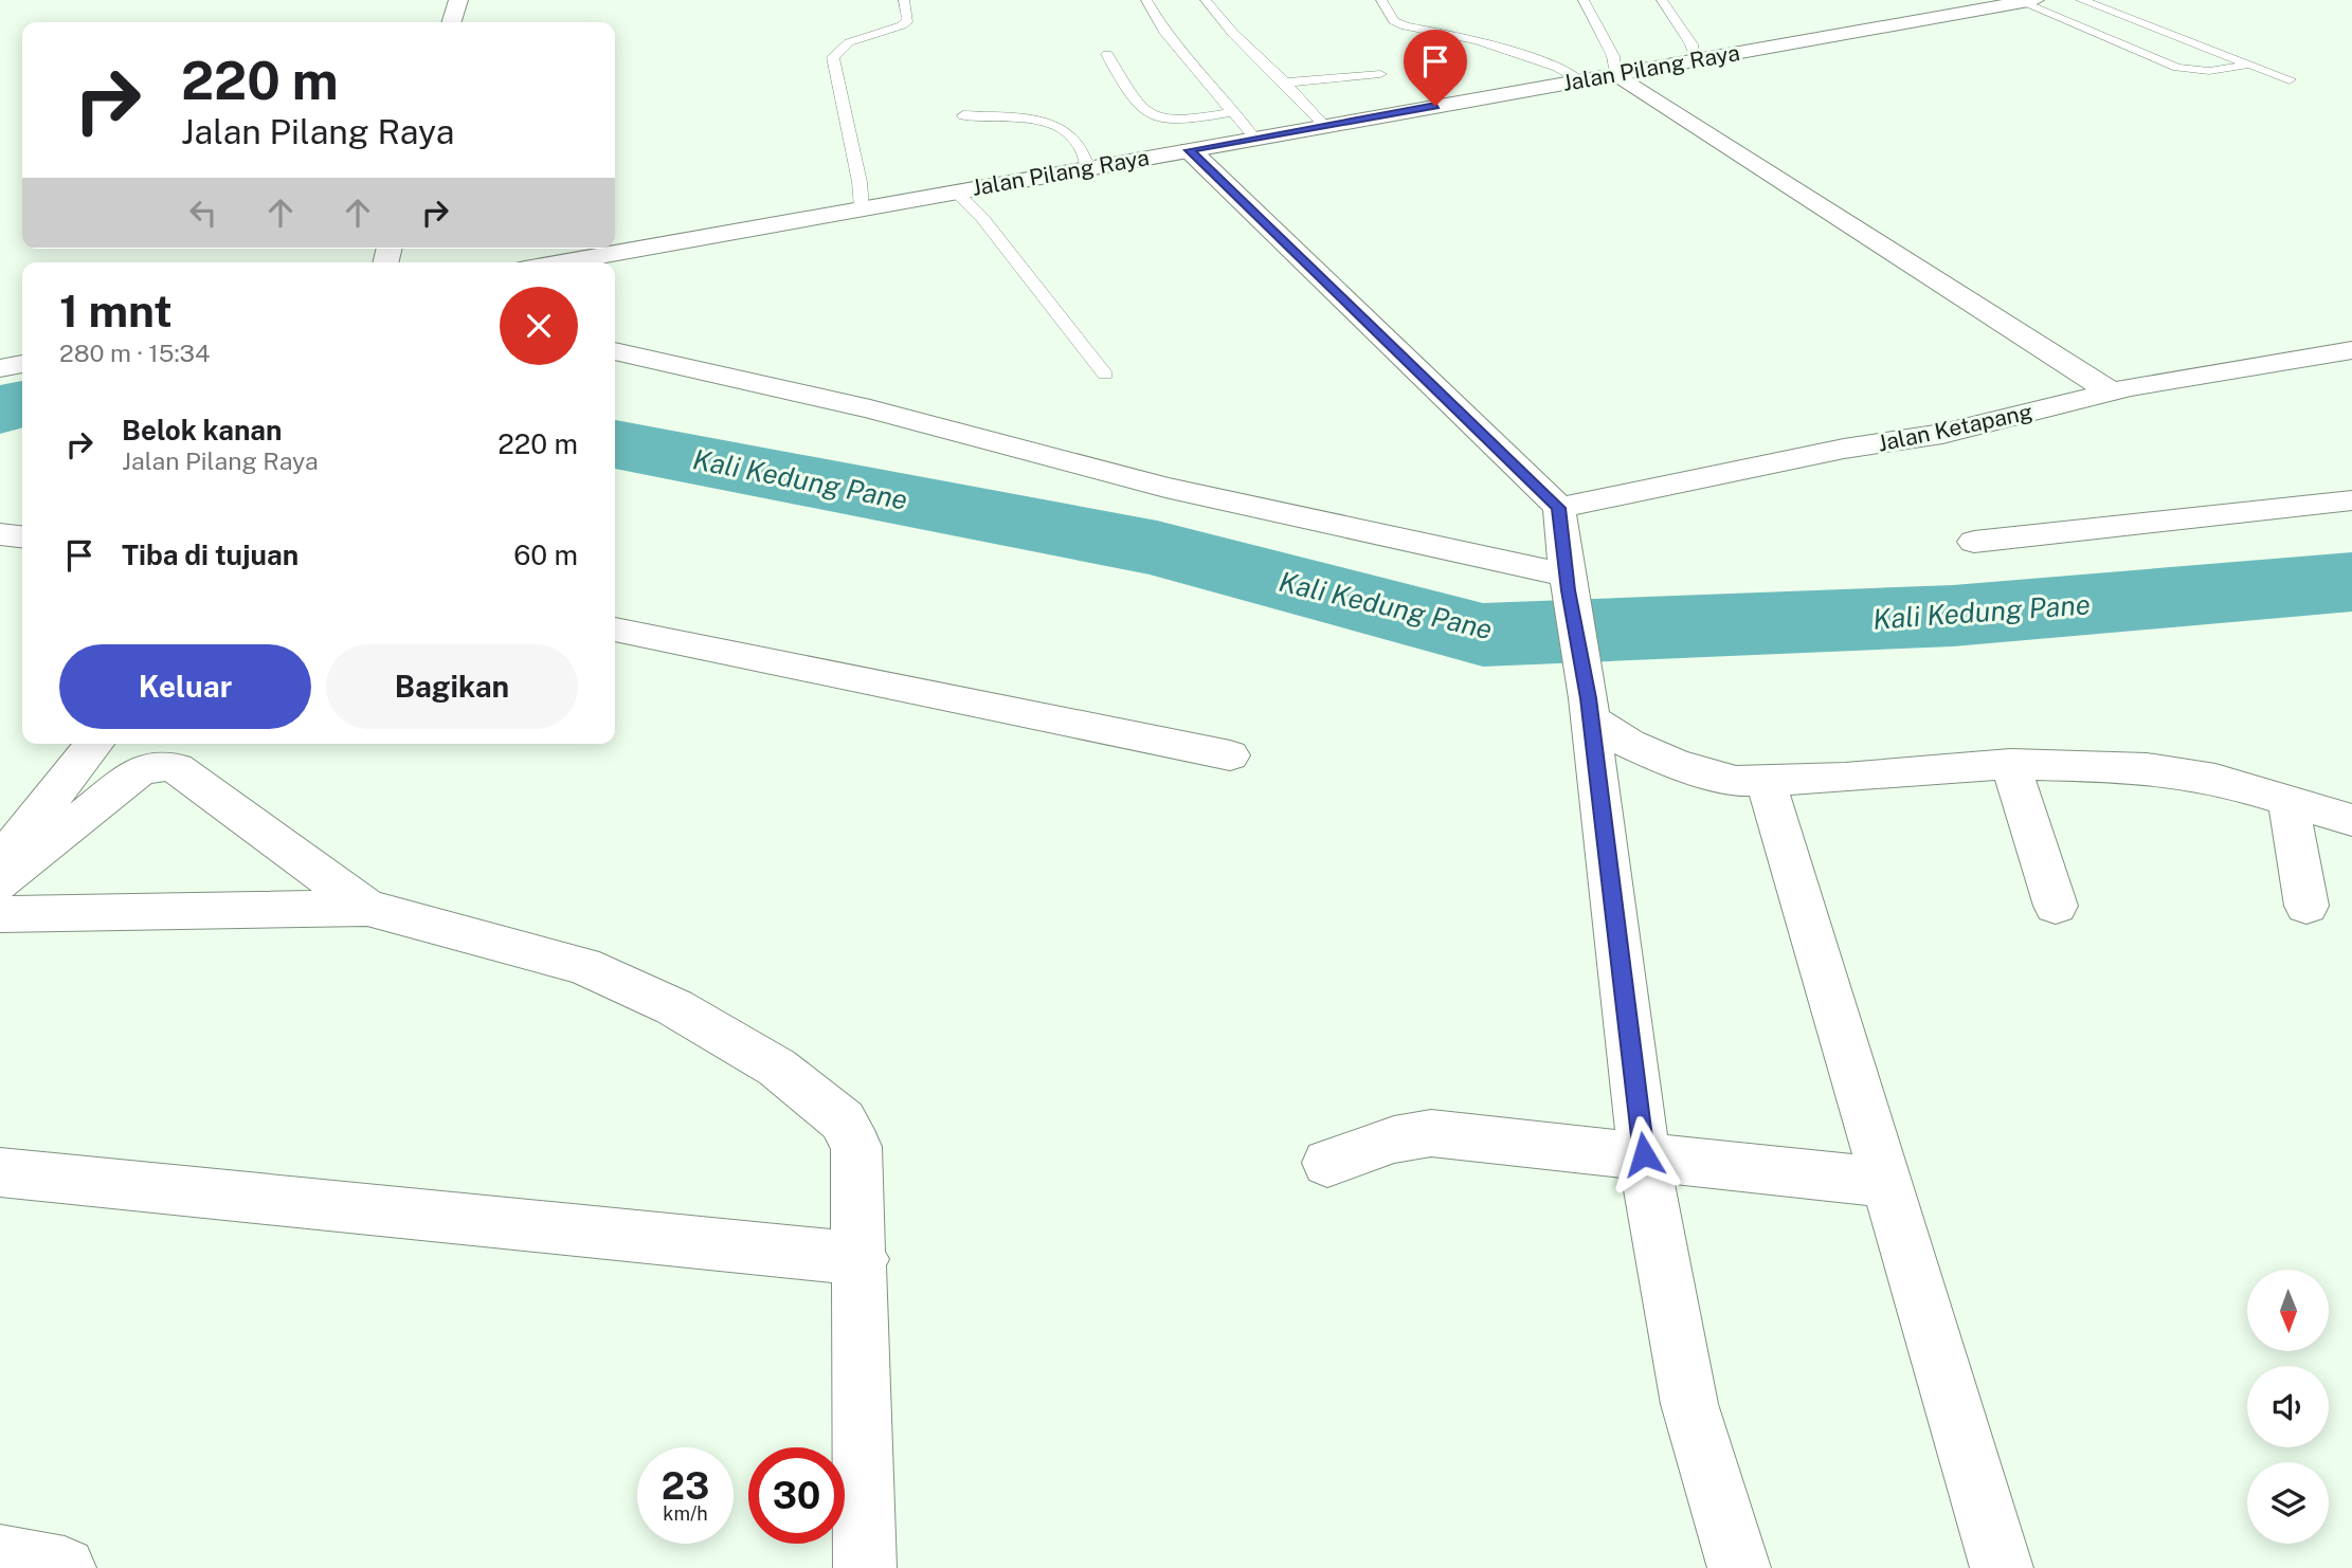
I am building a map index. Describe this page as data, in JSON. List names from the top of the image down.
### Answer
{
  "streets": {
    "main road": ["Jalan Pilang Raya", "Jalan Ketapang"]
  },
  "water": ["Kali Kedung Pane"],
  "north": "bottom",
  "page": {
    "turn": ["220 m", "Jalan Pilang Raya"],
    "heading": ["1 mnt", "280 m · 15:34"],
    "list": [
      {
        "name": "Belok kanan",
        "note": "Jalan Pilang Raya",
        "value": "220 m"
      },
      {
        "name": "Tiba di tujuan",
        "value": "60 m"
      }
    ],
    "buttons": ["Keluar", "Bagikan"],
    "speed": "23 km/h",
    "limit": "30"
  }
}
